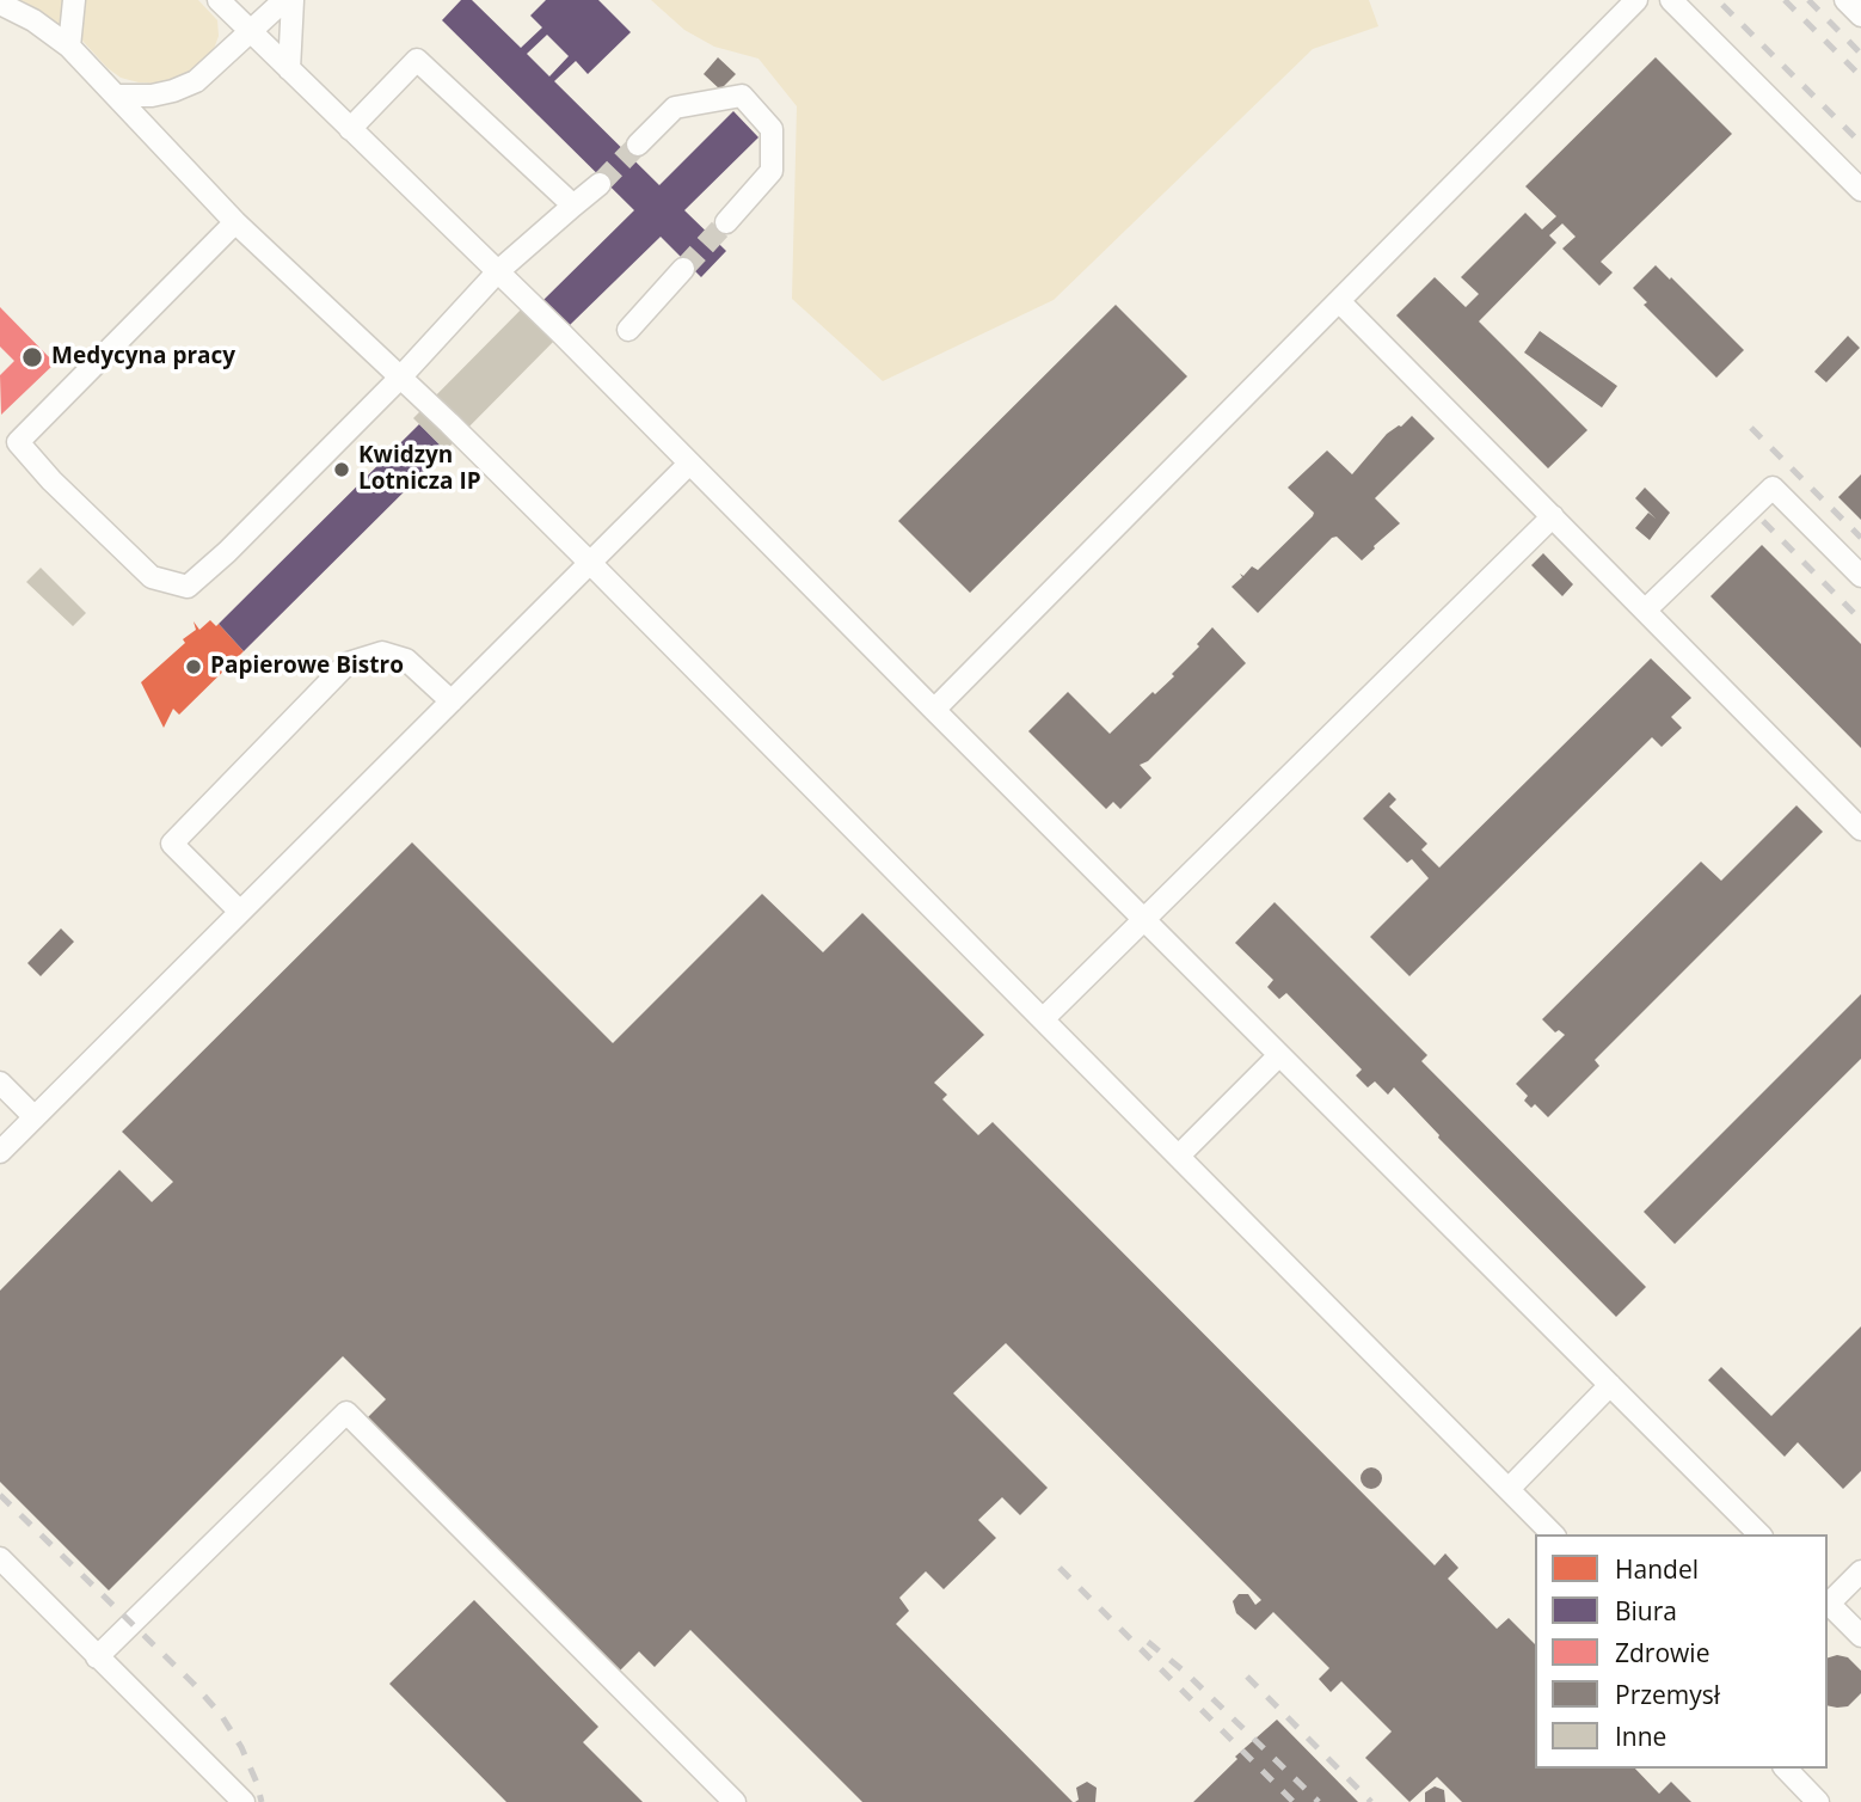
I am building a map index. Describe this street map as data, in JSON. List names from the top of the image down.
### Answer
{
  "places": ["Medycyna pracy", "Kwidzyn Lotnicza IP", "Papierowe Bistro"],
  "legend": [
    "Handel",
    "Biura",
    "Zdrowie",
    "Przemysł",
    "Inne"
  ]
}
